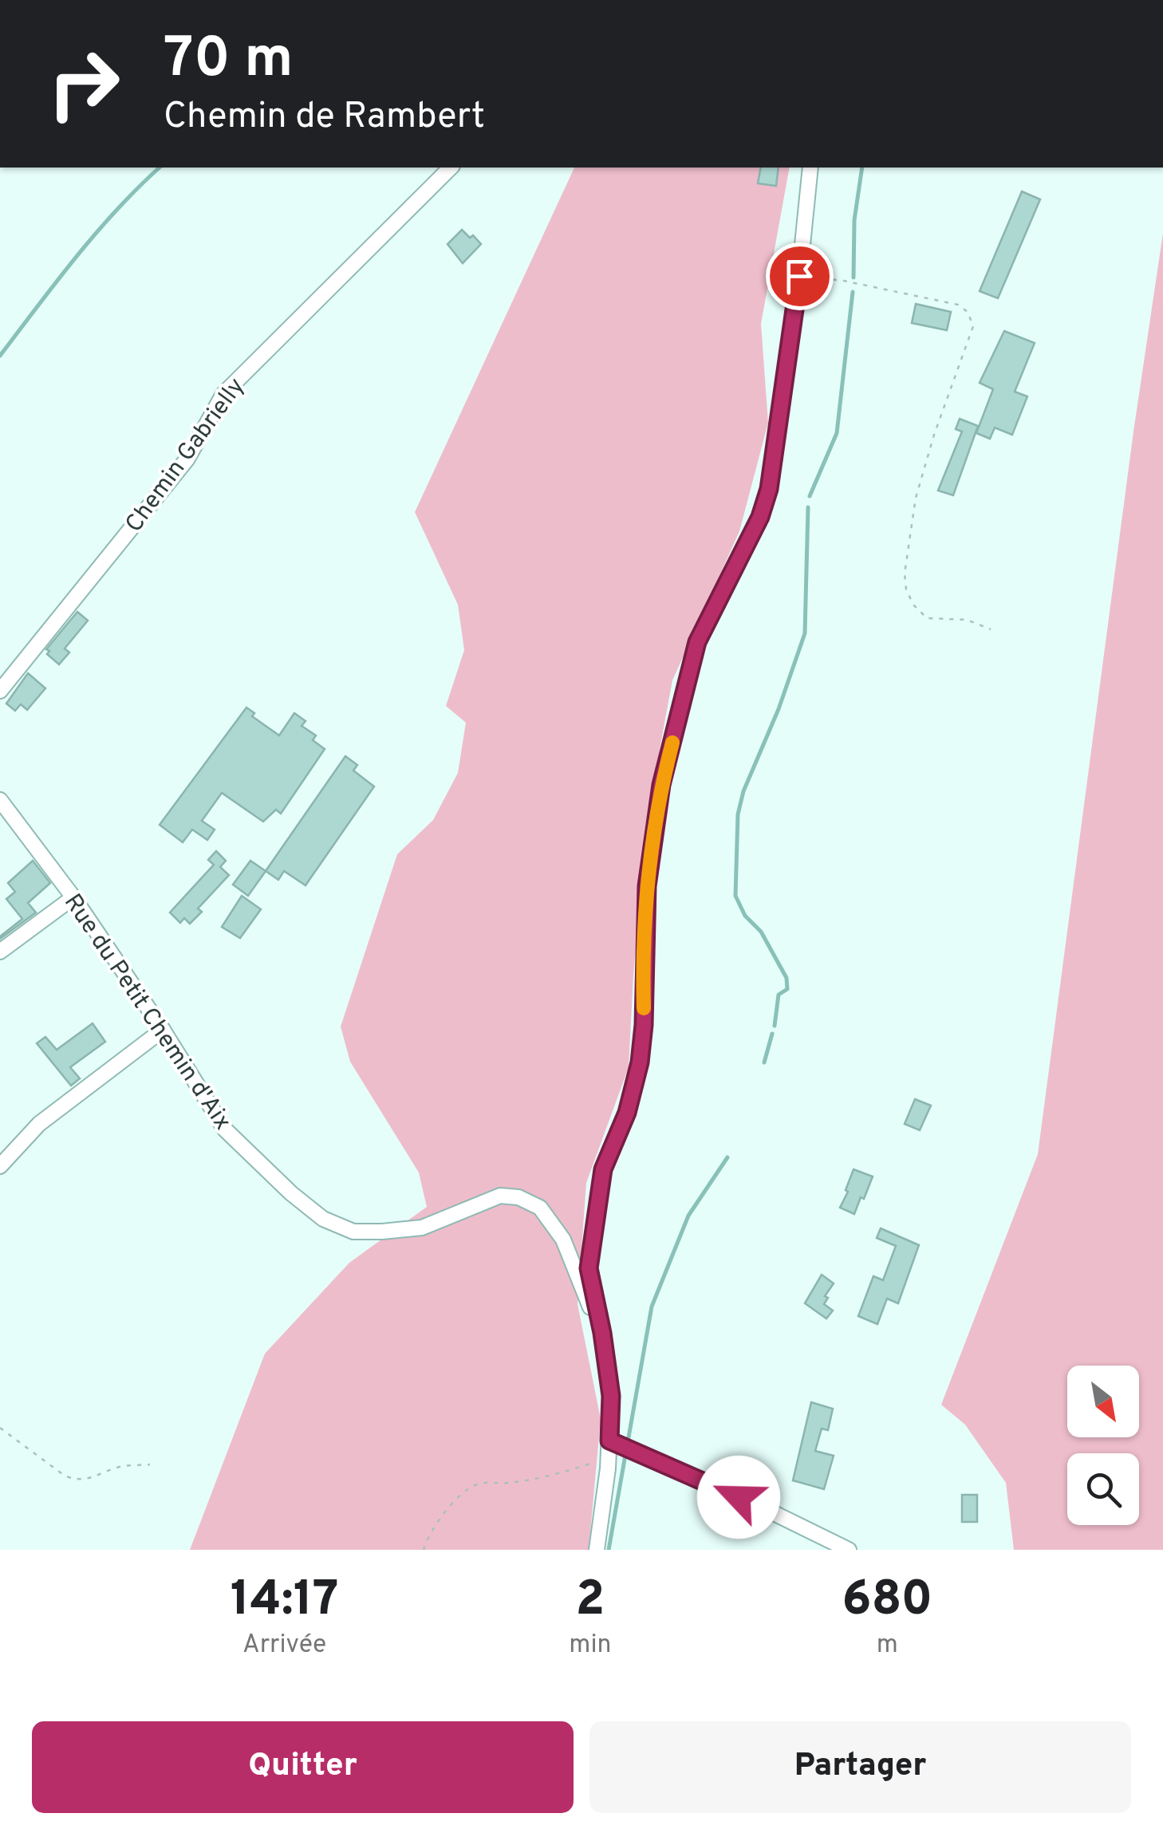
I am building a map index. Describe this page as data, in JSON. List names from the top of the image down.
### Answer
{
  "streets": {
    "street": ["Chemin Gabrielly", "Rue du Petit Chemin d'Aix"]
  },
  "north": "bottom right",
  "page": {
    "turn": ["70 m", "Chemin de Rambert"],
    "eta": [
      "14:17",
      "Arrivée",
      "2",
      "min",
      "680",
      "m"
    ],
    "buttons": ["Quitter", "Partager"]
  }
}
